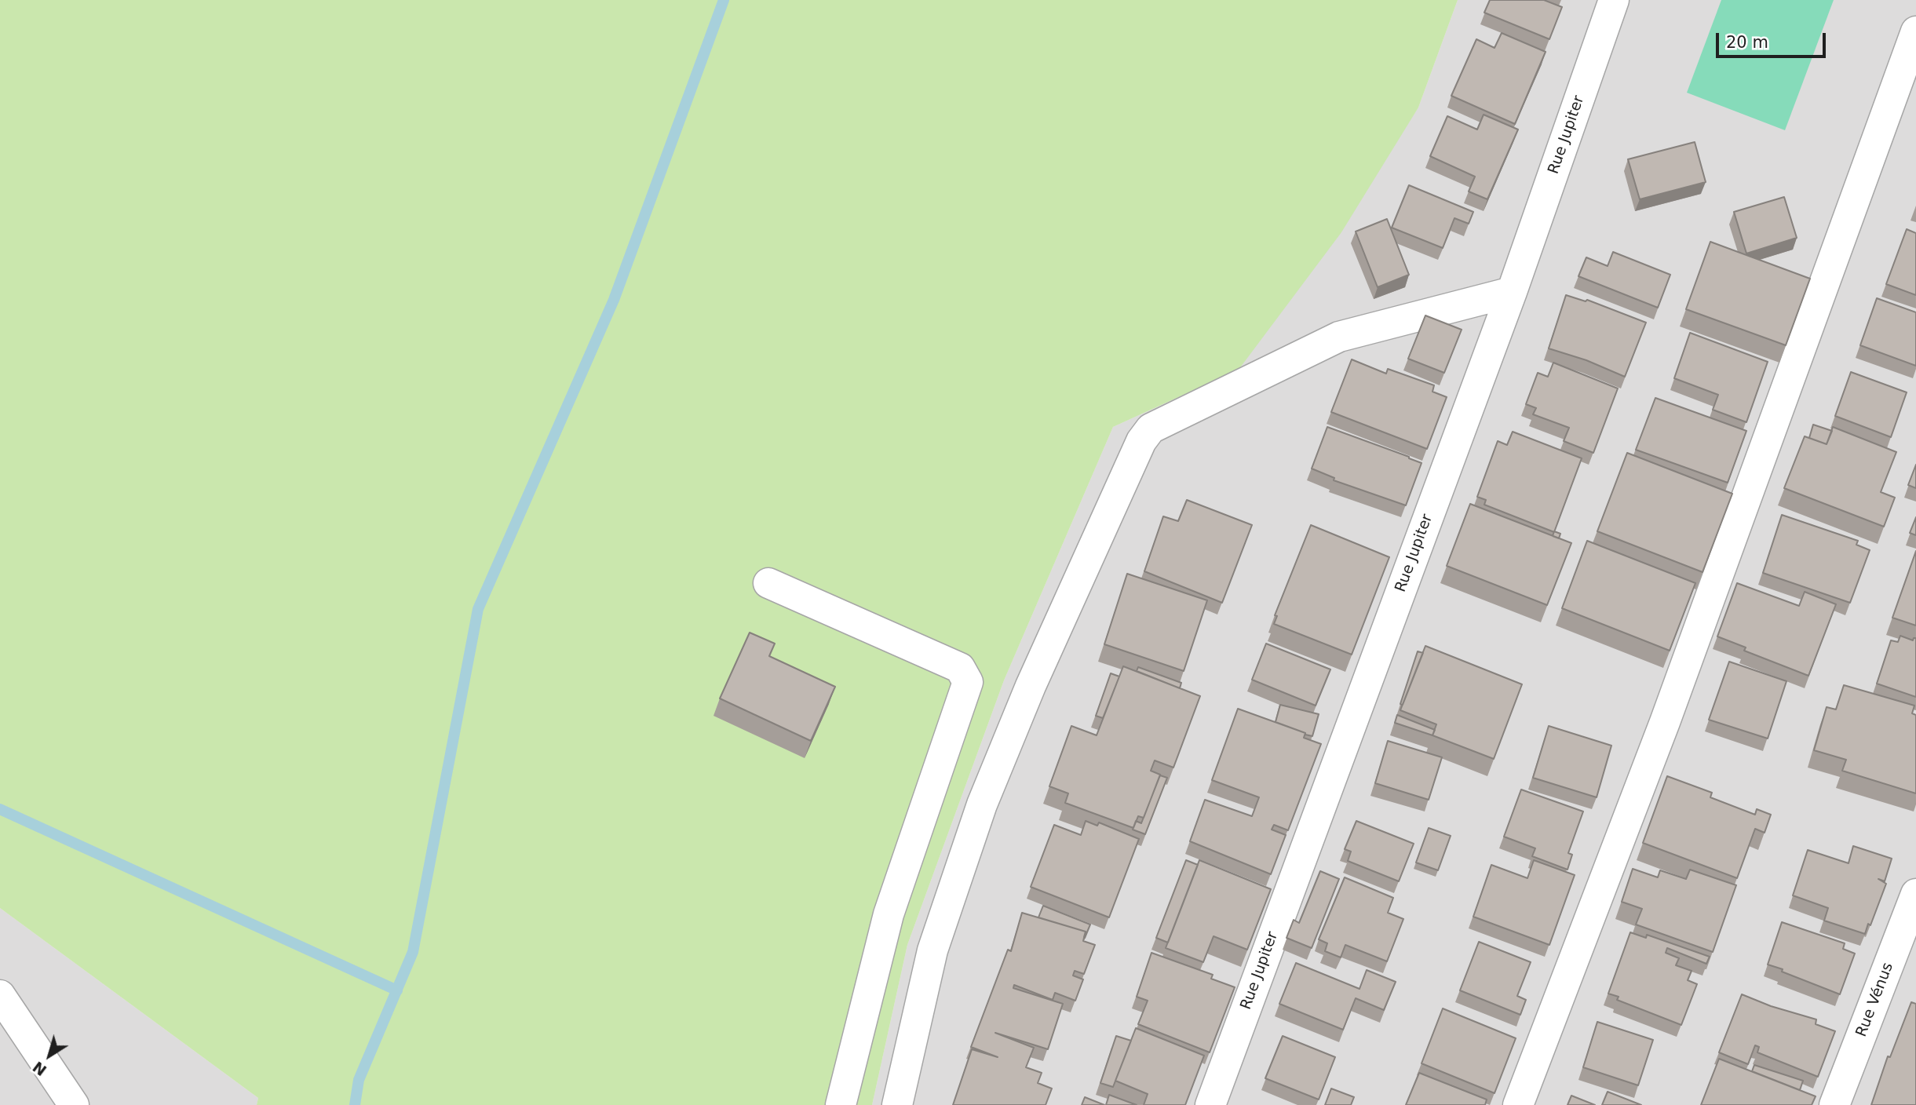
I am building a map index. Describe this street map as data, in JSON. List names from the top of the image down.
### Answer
{
  "streets": {
    "street": ["Rue Jupiter", "Rue Vénus"]
  },
  "scale_bar": "20 m",
  "north": "bottom left"
}
